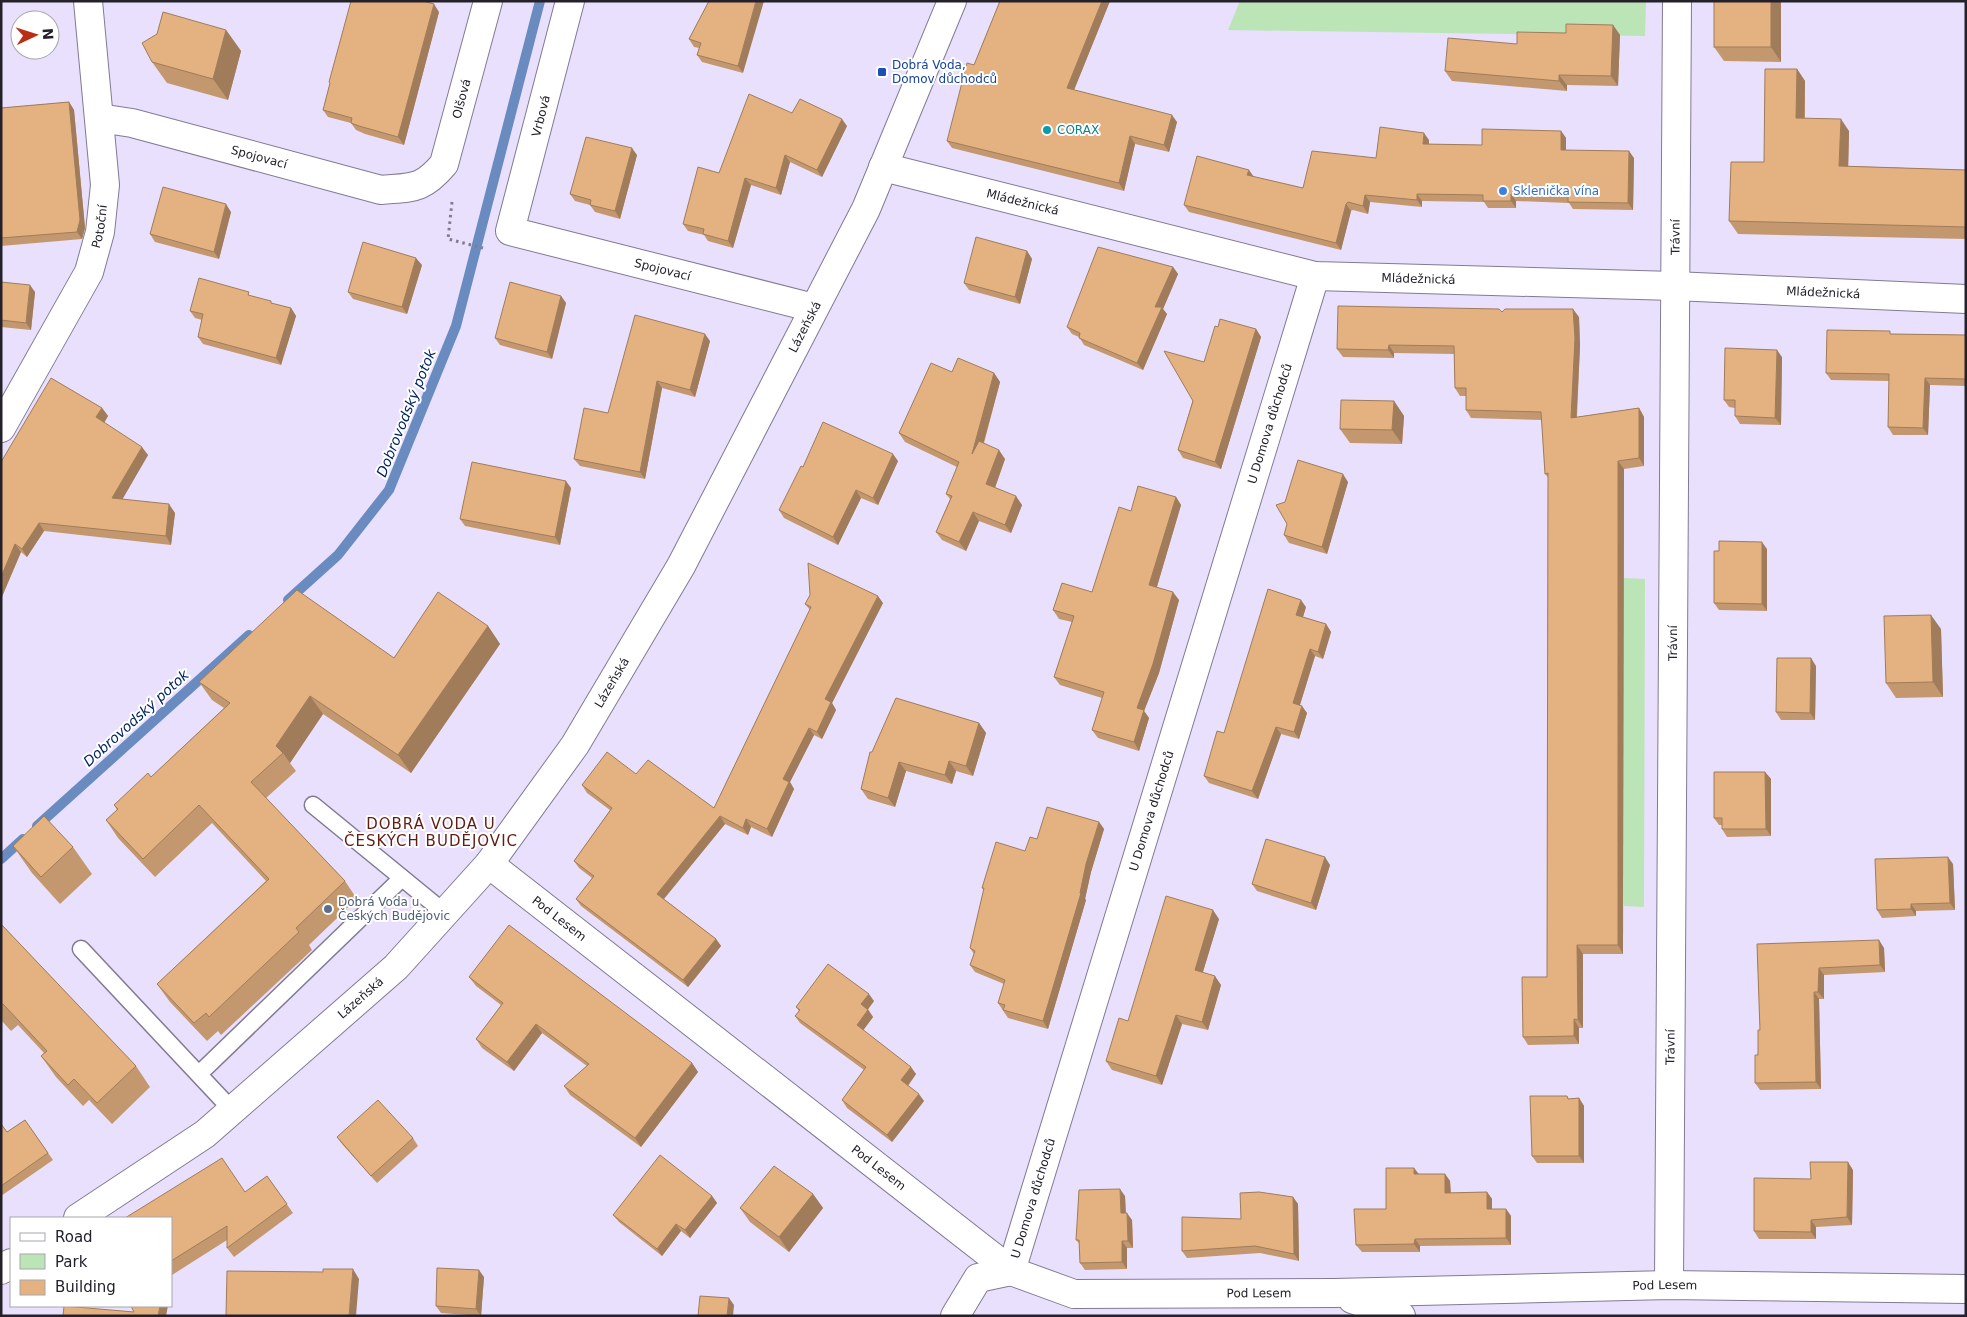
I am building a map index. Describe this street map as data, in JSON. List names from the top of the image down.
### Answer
{
  "streets": {
    "street": [
      "Olšová",
      "Vrbová",
      "Spojovací",
      "Mládežnická",
      "Potoční",
      "Trávní",
      "Lázeňská",
      "U Domova důchodců",
      "Pod Lesem"
    ]
  },
  "crossings": [
    ["Olšová", "Spojovací"],
    ["Vrbová", "Spojovací"],
    ["Spojovací", "Potoční"],
    ["Spojovací", "Lázeňská"],
    ["Mládežnická", "Trávní"],
    ["Mládežnická", "Lázeňská"],
    ["Mládežnická", "U Domova důchodců"],
    ["Trávní", "Pod Lesem"],
    ["Lázeňská", "Pod Lesem"],
    ["U Domova důchodců", "Pod Lesem"]
  ],
  "districts": ["DOBRÁ VODA U ČESKÝCH BUDĚJOVIC"],
  "water": ["Dobrovodský potok"],
  "places": {
    "transit": ["Dobrá Voda, Domov důchodců"],
    "other": ["CORAX", "Sklenička vína", "Dobrá Voda u Českých Budějovic"]
  },
  "legend": ["Road", "Park", "Building"],
  "north": "right"
}
